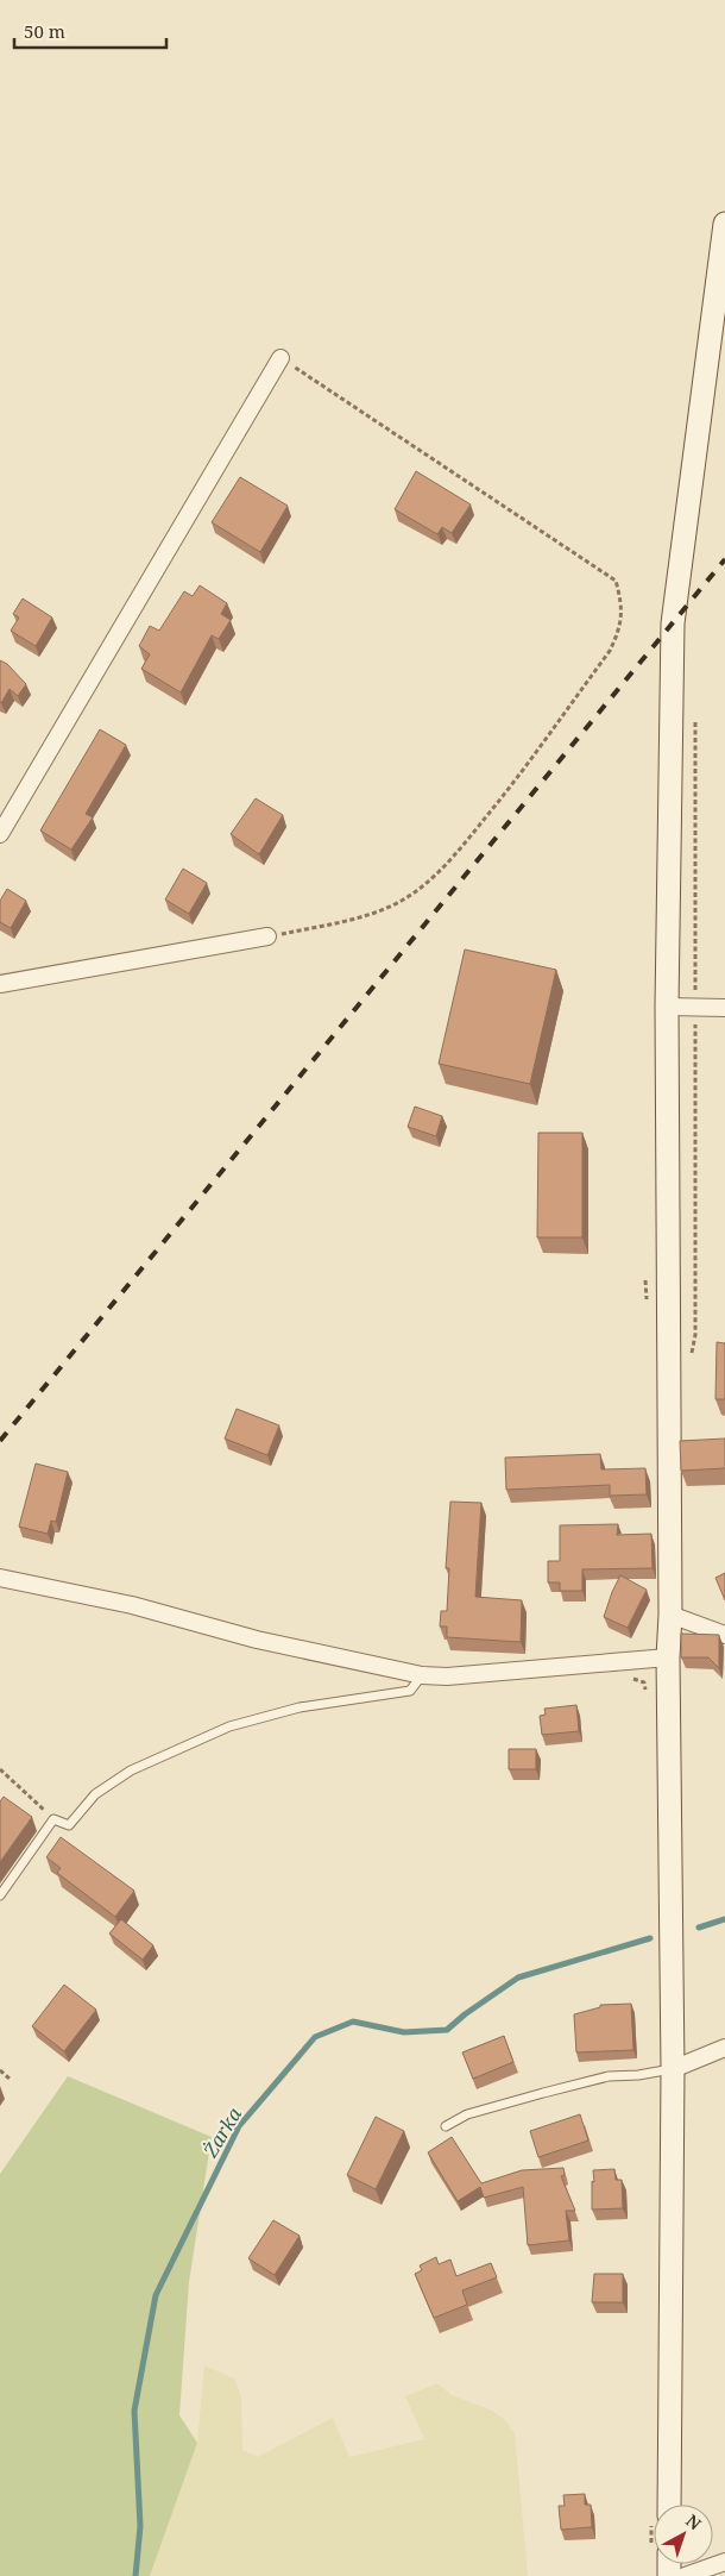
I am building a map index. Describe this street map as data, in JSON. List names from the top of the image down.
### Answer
{
  "water": ["Żarka"],
  "scale_bar": "50 m",
  "north": "top right"
}
